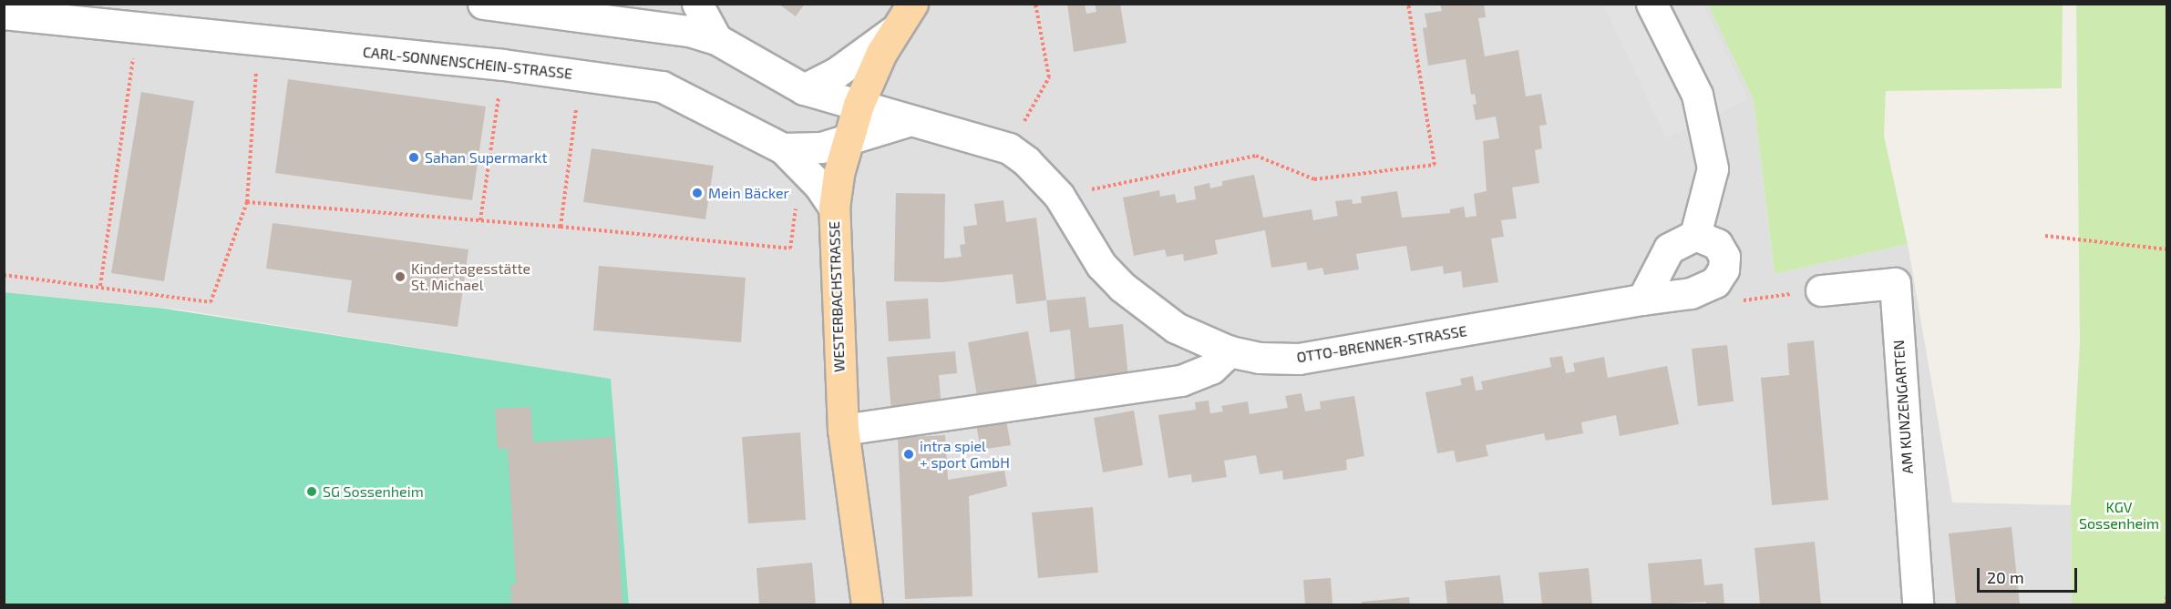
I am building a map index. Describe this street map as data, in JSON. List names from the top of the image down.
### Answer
{
  "streets": {
    "main road": ["WESTERBACHSTRASSE"],
    "street": ["CARL-SONNENSCHEIN-STRASSE", "OTTO-BRENNER-STRASSE", "AM KUNZENGARTEN"]
  },
  "crossings": [
    ["CARL-SONNENSCHEIN-STRASSE", "WESTERBACHSTRASSE"],
    ["CARL-SONNENSCHEIN-STRASSE", "OTTO-BRENNER-STRASSE"],
    ["WESTERBACHSTRASSE", "OTTO-BRENNER-STRASSE"]
  ],
  "parks": ["KGV Sossenheim"],
  "places": [
    "Sahan Supermarkt",
    "Mein Bäcker",
    "Kindertagesstätte St. Michael",
    "intra spiel + sport GmbH",
    "SG Sossenheim"
  ],
  "scale_bar": "20 m"
}
